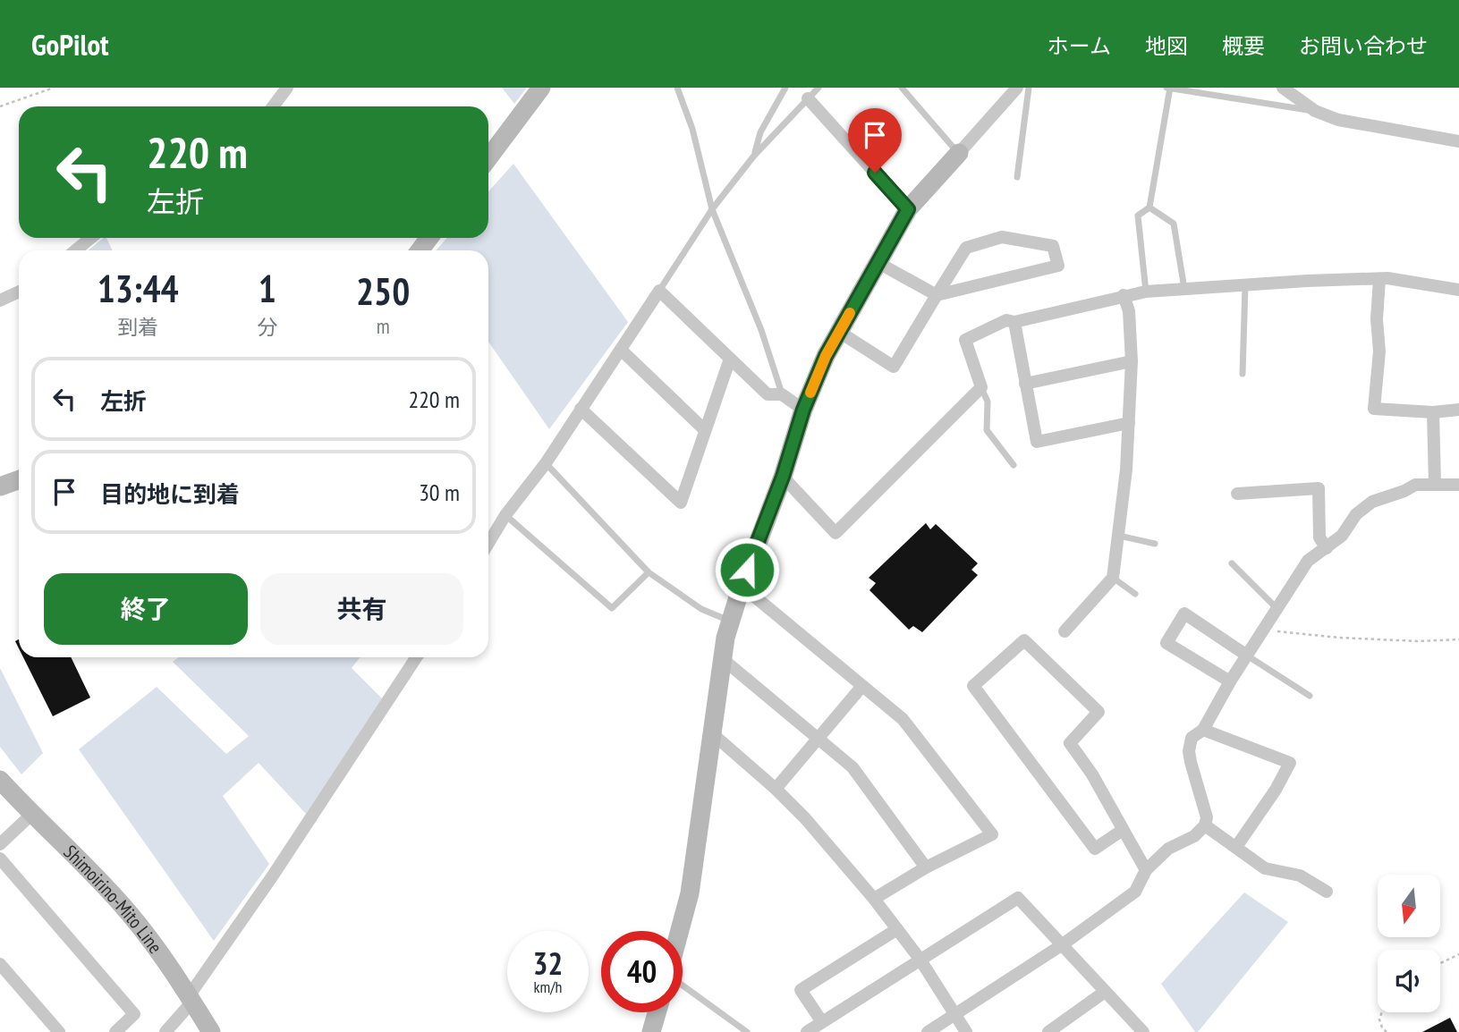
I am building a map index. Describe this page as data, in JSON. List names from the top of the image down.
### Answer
{
  "streets": {
    "street": ["Shimoirino-Mito Line"]
  },
  "north": "bottom",
  "page": {
    "header": "GoPilot",
    "nav": [
      "ホーム",
      "地図",
      "概要",
      "お問い合わせ"
    ],
    "turn": ["220 m", "左折"],
    "eta": [
      "13:44",
      "到着",
      "1",
      "分",
      "250",
      "m"
    ],
    "list": [
      {
        "name": "左折",
        "value": "220 m"
      },
      {
        "name": "目的地に到着",
        "value": "30 m"
      }
    ],
    "buttons": ["終了", "共有"],
    "speed": "32 km/h",
    "limit": "40"
  }
}
